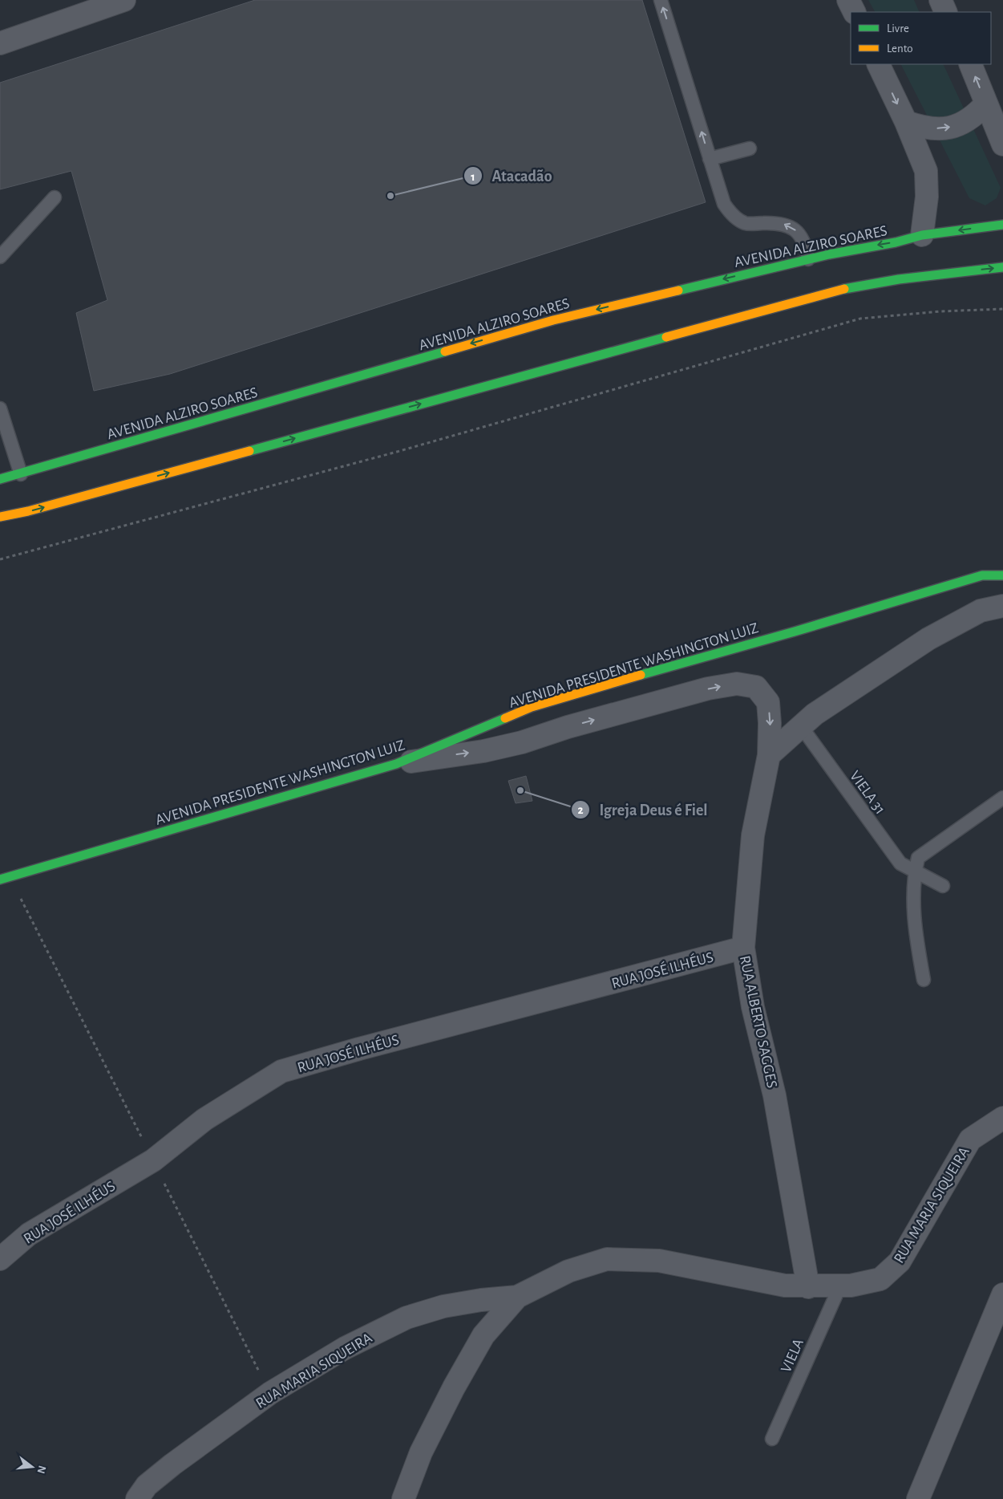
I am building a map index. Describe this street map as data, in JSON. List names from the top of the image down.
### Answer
{
  "streets": {
    "main road": ["AVENIDA ALZIRO SOARES", "AVENIDA PRESIDENTE WASHINGTON LUIZ"],
    "street": ["RUA JOSÉ ILHÉUS", "RUA ALBERTO SAGGES", "RUA MARIA SIQUEIRA"],
    "lane": ["VIELA 31", "VIELA"]
  },
  "crossings": [
    ["AVENIDA PRESIDENTE WASHINGTON LUIZ", "RUA ALBERTO SAGGES"],
    ["RUA JOSÉ ILHÉUS", "RUA ALBERTO SAGGES"],
    ["RUA ALBERTO SAGGES", "RUA MARIA SIQUEIRA"],
    ["RUA MARIA SIQUEIRA", "VIELA"]
  ],
  "one_way": ["RUA ALBERTO SAGGES"],
  "places": ["Atacadão", "Igreja Deus é Fiel"],
  "legend": ["Livre", "Lento"],
  "north": "right"
}
